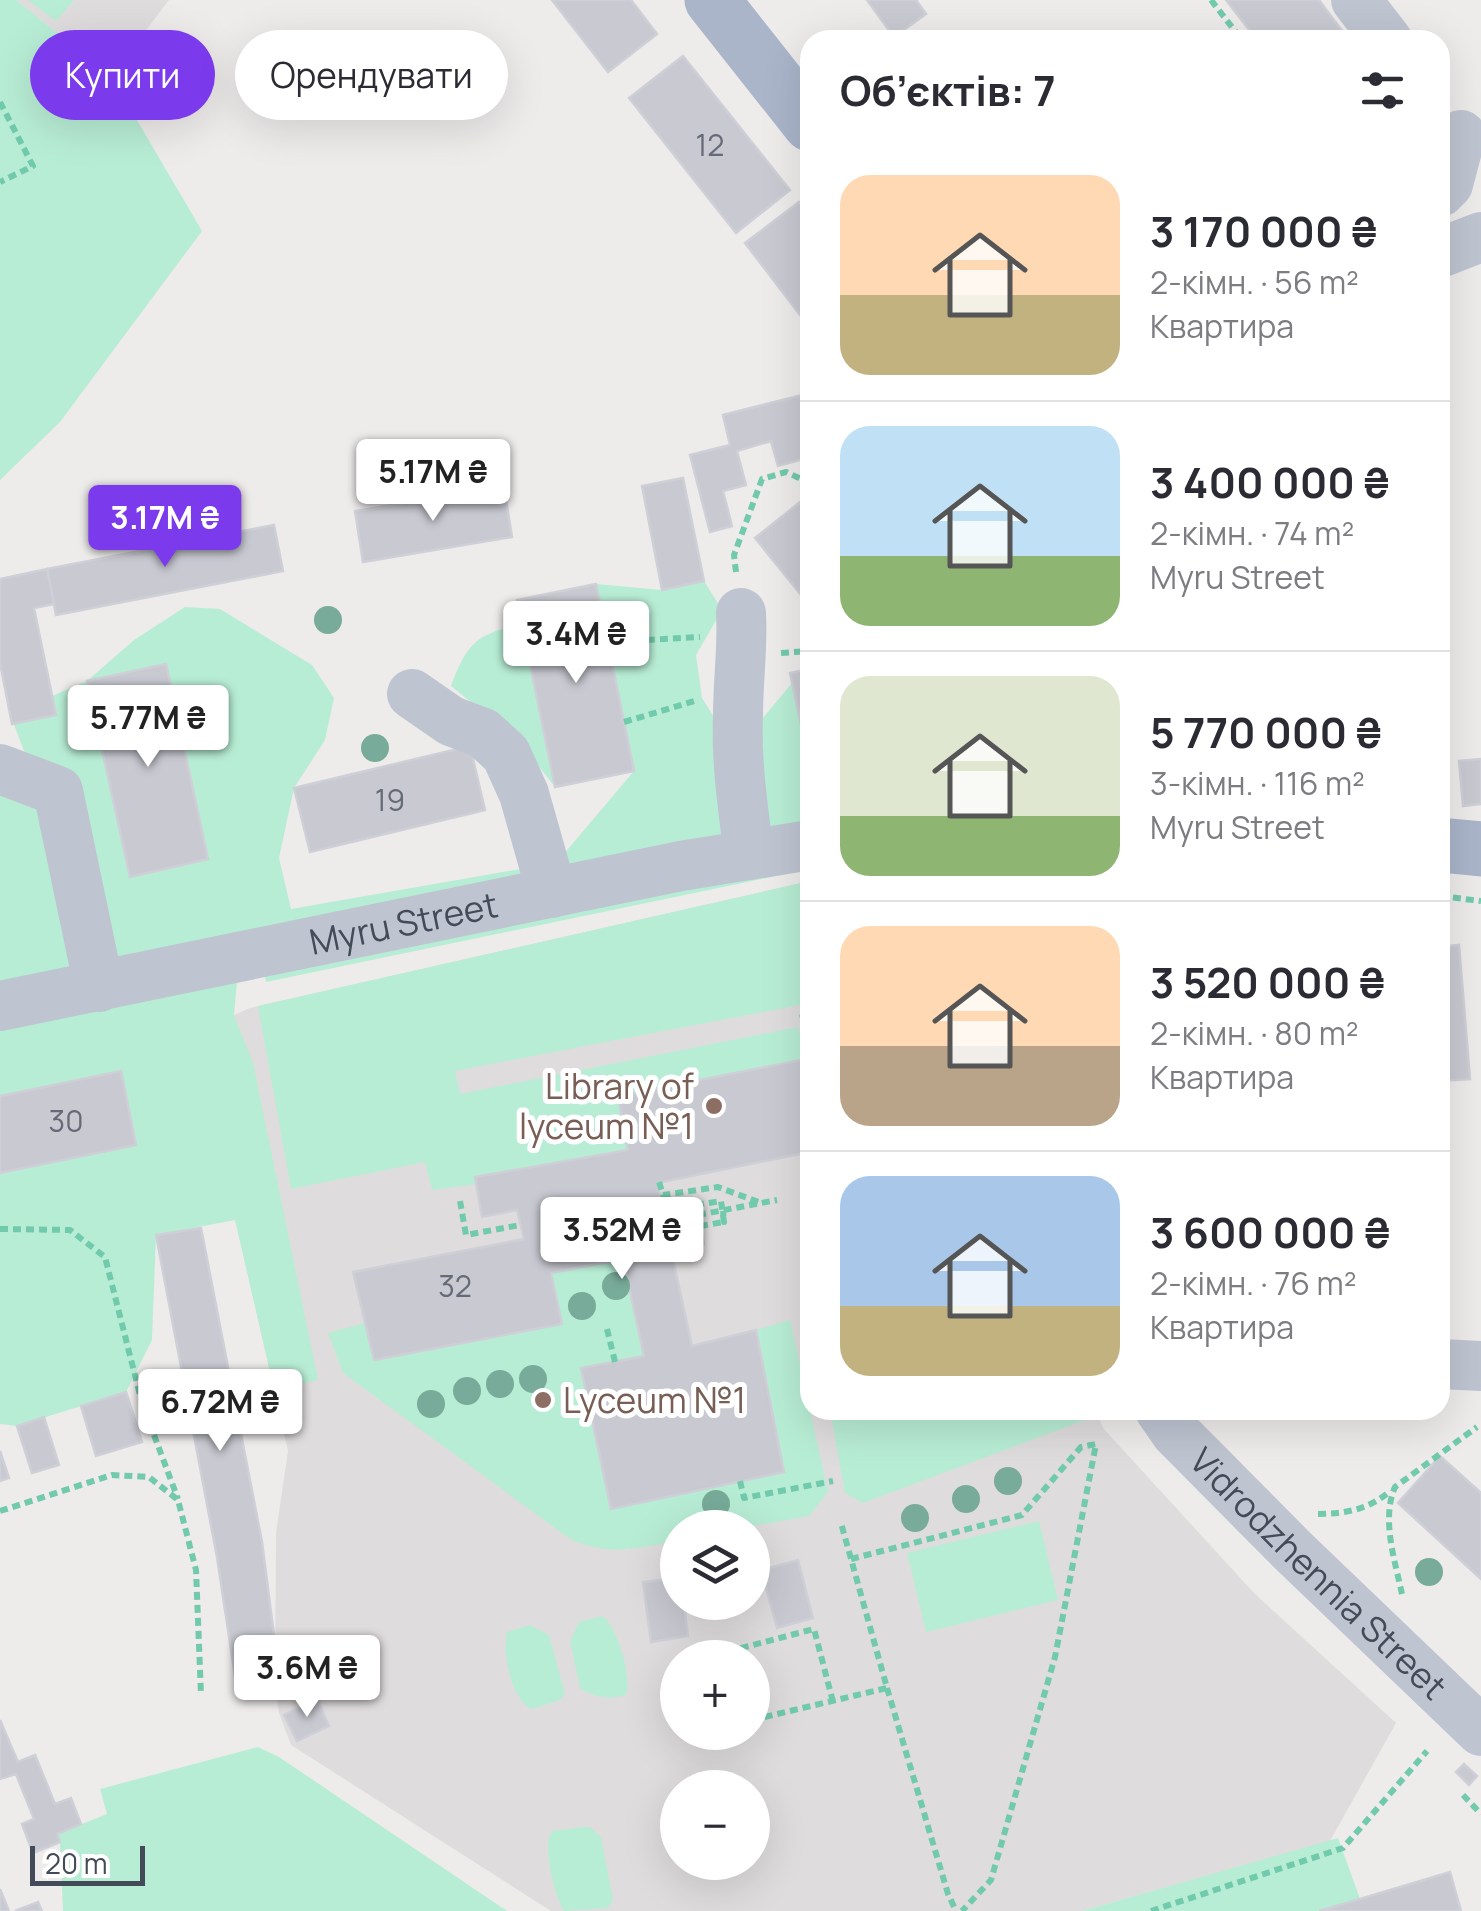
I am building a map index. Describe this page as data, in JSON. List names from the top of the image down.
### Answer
{
  "streets": {
    "street": ["Myru Street", "Vidrodzhennia Street"]
  },
  "places": ["Library of lyceum №1", "Lyceum №1"],
  "house_numbers": [
    "12",
    "19",
    "30",
    "32"
  ],
  "scale_bar": "20 m",
  "page": {
    "chip": ["Купити", "Орендувати"],
    "heading": "Об’єктів: 7",
    "list": [
      {
        "name": "3 170 000 ₴",
        "note": "2-кімн. · 56 m² · Квартира"
      },
      {
        "name": "3 400 000 ₴",
        "note": "2-кімн. · 74 m² · Myru Street"
      },
      {
        "name": "5 770 000 ₴",
        "note": "3-кімн. · 116 m² · Myru Street"
      },
      {
        "name": "3 520 000 ₴",
        "note": "2-кімн. · 80 m² · Квартира"
      },
      {
        "name": "3 600 000 ₴",
        "note": "2-кімн. · 76 m² · Квартира"
      }
    ],
    "price": [
      "5.17M ₴",
      "3.17M ₴",
      "3.4M ₴",
      "5.77M ₴",
      "3.52M ₴",
      "6.72M ₴",
      "3.6M ₴"
    ],
    "map_buttons": ["+", "−"],
    "scale": "20 m"
  }
}
